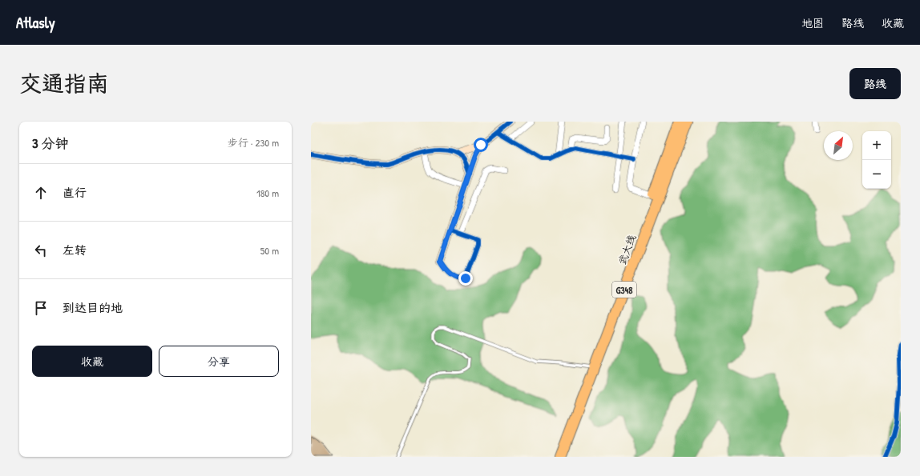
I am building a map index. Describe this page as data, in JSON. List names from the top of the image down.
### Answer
{
  "streets": {
    "highway": ["武大线", "G348"]
  },
  "north": "top right",
  "page": {
    "header": "Atlasly",
    "nav": ["地图", "路线", "收藏"],
    "title": "交通指南",
    "buttons": [
      "路线",
      ["收藏", "分享"]
    ],
    "heading": ["3 分钟", "步行 · 230 m"],
    "map_buttons": ["+", "−"],
    "list": [
      ["直行", "180 m"],
      ["左转", "50 m"],
      "到达目的地"
    ]
  }
}
